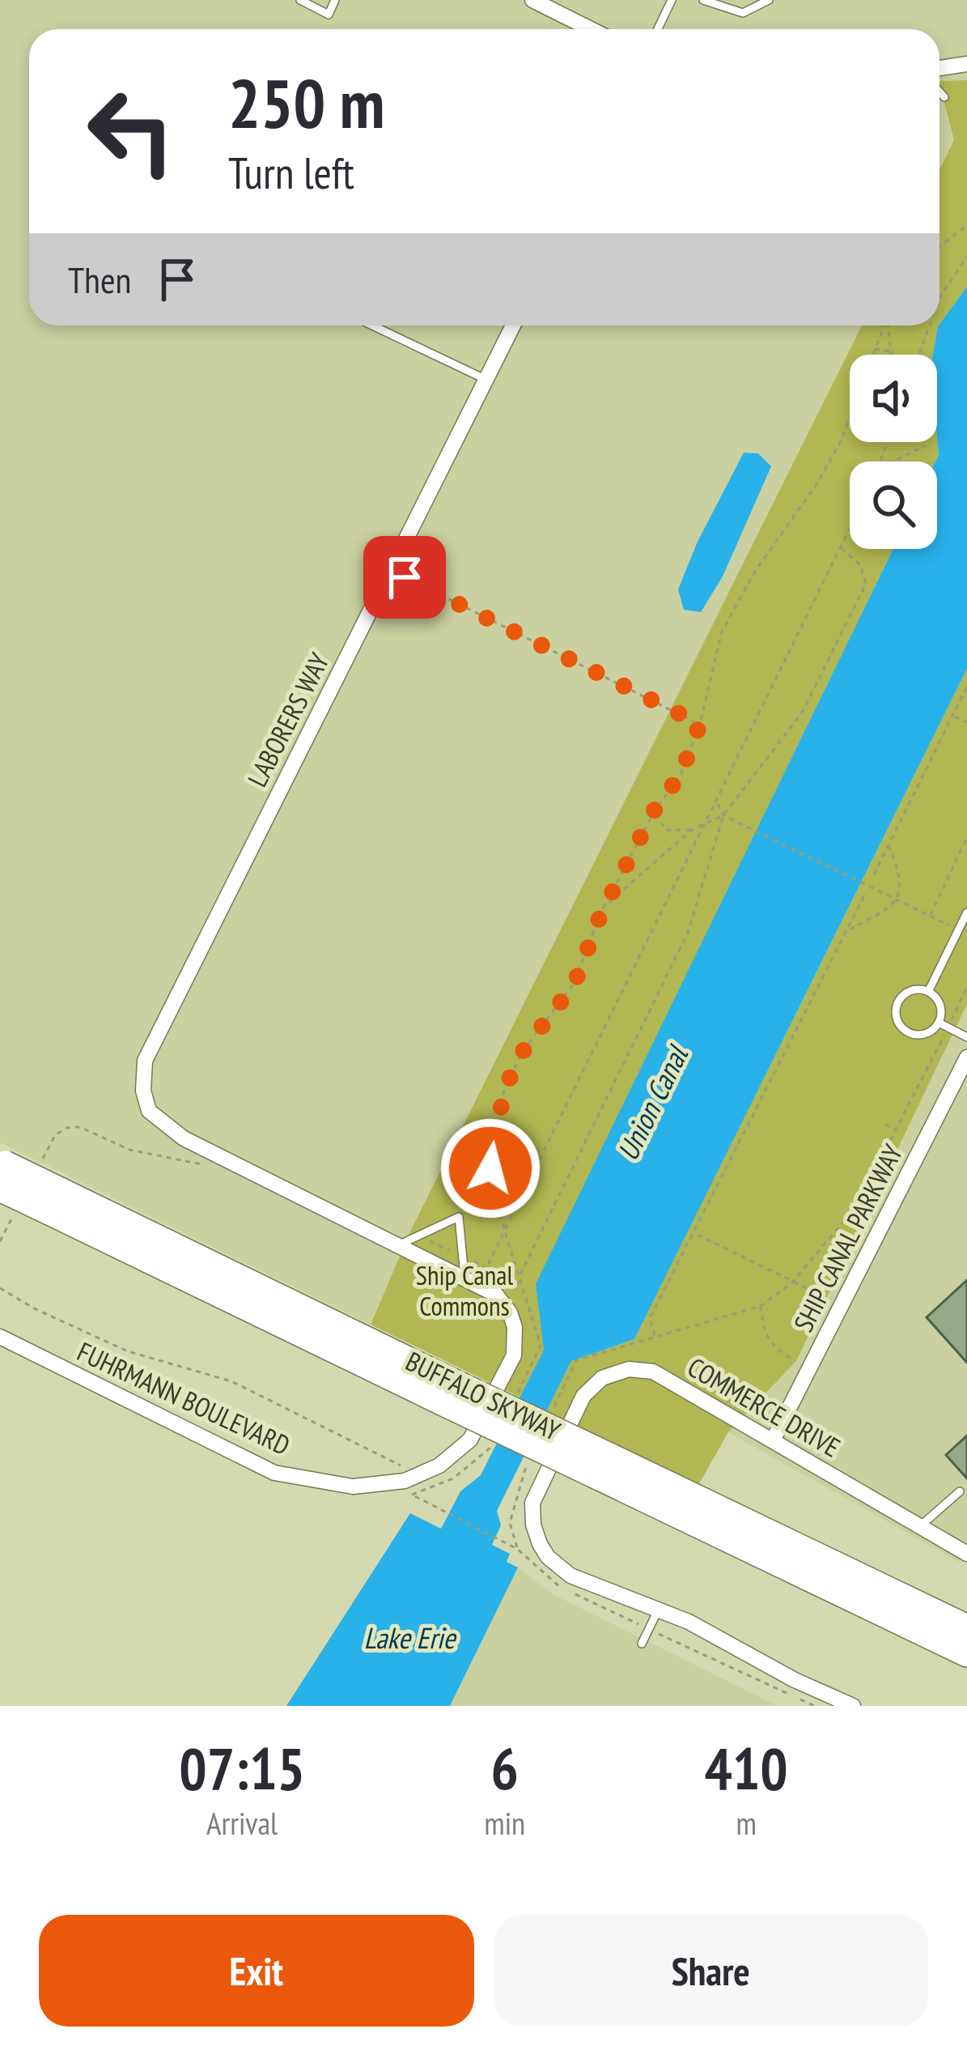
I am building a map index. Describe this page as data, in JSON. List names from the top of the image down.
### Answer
{
  "streets": {
    "highway": ["BUFFALO SKYWAY"],
    "street": [
      "LABORERS WAY",
      "SHIP CANAL PARKWAY",
      "FUHRMANN BOULEVARD",
      "COMMERCE DRIVE"
    ]
  },
  "crossings": [
    ["LABORERS WAY", "FUHRMANN BOULEVARD"],
    ["SHIP CANAL PARKWAY", "COMMERCE DRIVE"]
  ],
  "water": ["Union Canal", "Lake Erie"],
  "parks": ["Ship Canal Commons"],
  "page": {
    "turn": ["250 m", "Turn left"],
    "then": "Then",
    "eta": [
      "07:15",
      "Arrival",
      "6",
      "min",
      "410",
      "m"
    ],
    "buttons": ["Exit", "Share"]
  }
}
